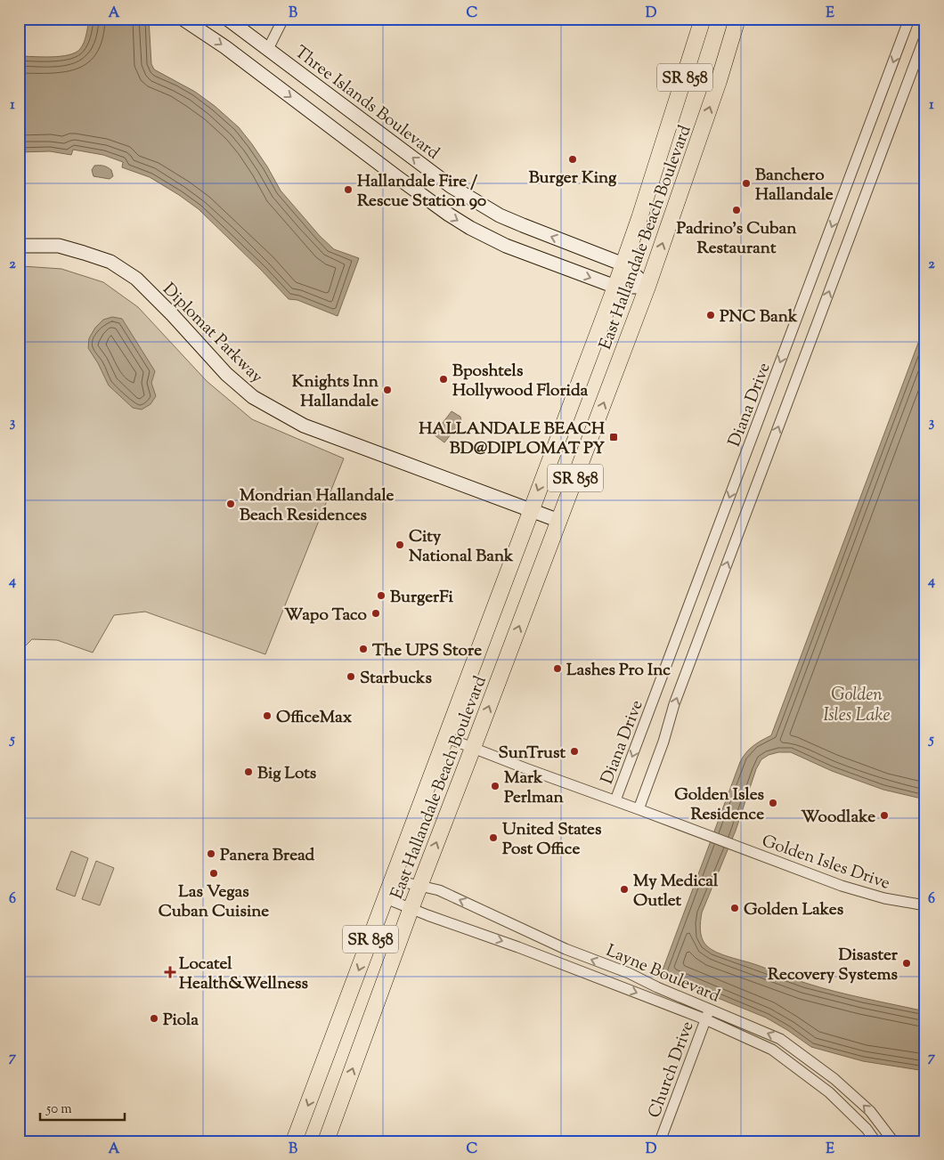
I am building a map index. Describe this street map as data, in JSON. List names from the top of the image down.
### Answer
{
  "streets": {
    "main road": ["SR 858", "East Hallandale Beach Boulevard"],
    "street": [
      "Three Islands Boulevard",
      "Diplomat Parkway",
      "Diana Drive",
      "Golden Isles Drive",
      "Layne Boulevard",
      "Church Drive"
    ]
  },
  "crossings": [
    ["Three Islands Boulevard", "East Hallandale Beach Boulevard"],
    ["East Hallandale Beach Boulevard", "Diplomat Parkway"],
    ["East Hallandale Beach Boulevard", "Golden Isles Drive"],
    ["East Hallandale Beach Boulevard", "Layne Boulevard"],
    ["Diana Drive", "Golden Isles Drive"],
    ["Layne Boulevard", "Church Drive"]
  ],
  "water": ["Golden Isles Lake"],
  "places": {
    "other": [
      "Burger King",
      "Banchero Hallandale",
      "Hallandale Fire / Rescue Station 90",
      "Padrino’s Cuban Restaurant",
      "PNC Bank",
      "Bposhtels Hollywood Florida",
      "Knights Inn Hallandale",
      "Mondrian Hallandale Beach Residences",
      "City National Bank",
      "BurgerFi",
      "Wapo Taco",
      "The UPS Store",
      "Lashes Pro Inc",
      "Starbucks",
      "OfficeMax",
      "SunTrust",
      "Big Lots",
      "Mark Perlman",
      "Golden Isles Residence",
      "Woodlake",
      "United States Post Office",
      "Panera Bread",
      "Las Vegas Cuban Cuisine",
      "My Medical Outlet",
      "Golden Lakes",
      "Disaster Recovery Systems",
      "Piola"
    ],
    "transit": ["HALLANDALE BEACH BD@DIPLOMAT PY"],
    "health": ["Locatel Health&Wellness"]
  },
  "scale_bar": "50 m",
  "grid": {
    "columns": [
      "A",
      "B",
      "C",
      "D",
      "E"
    ],
    "rows": [
      "1",
      "2",
      "3",
      "4",
      "5",
      "6",
      "7"
    ]
  }
}
